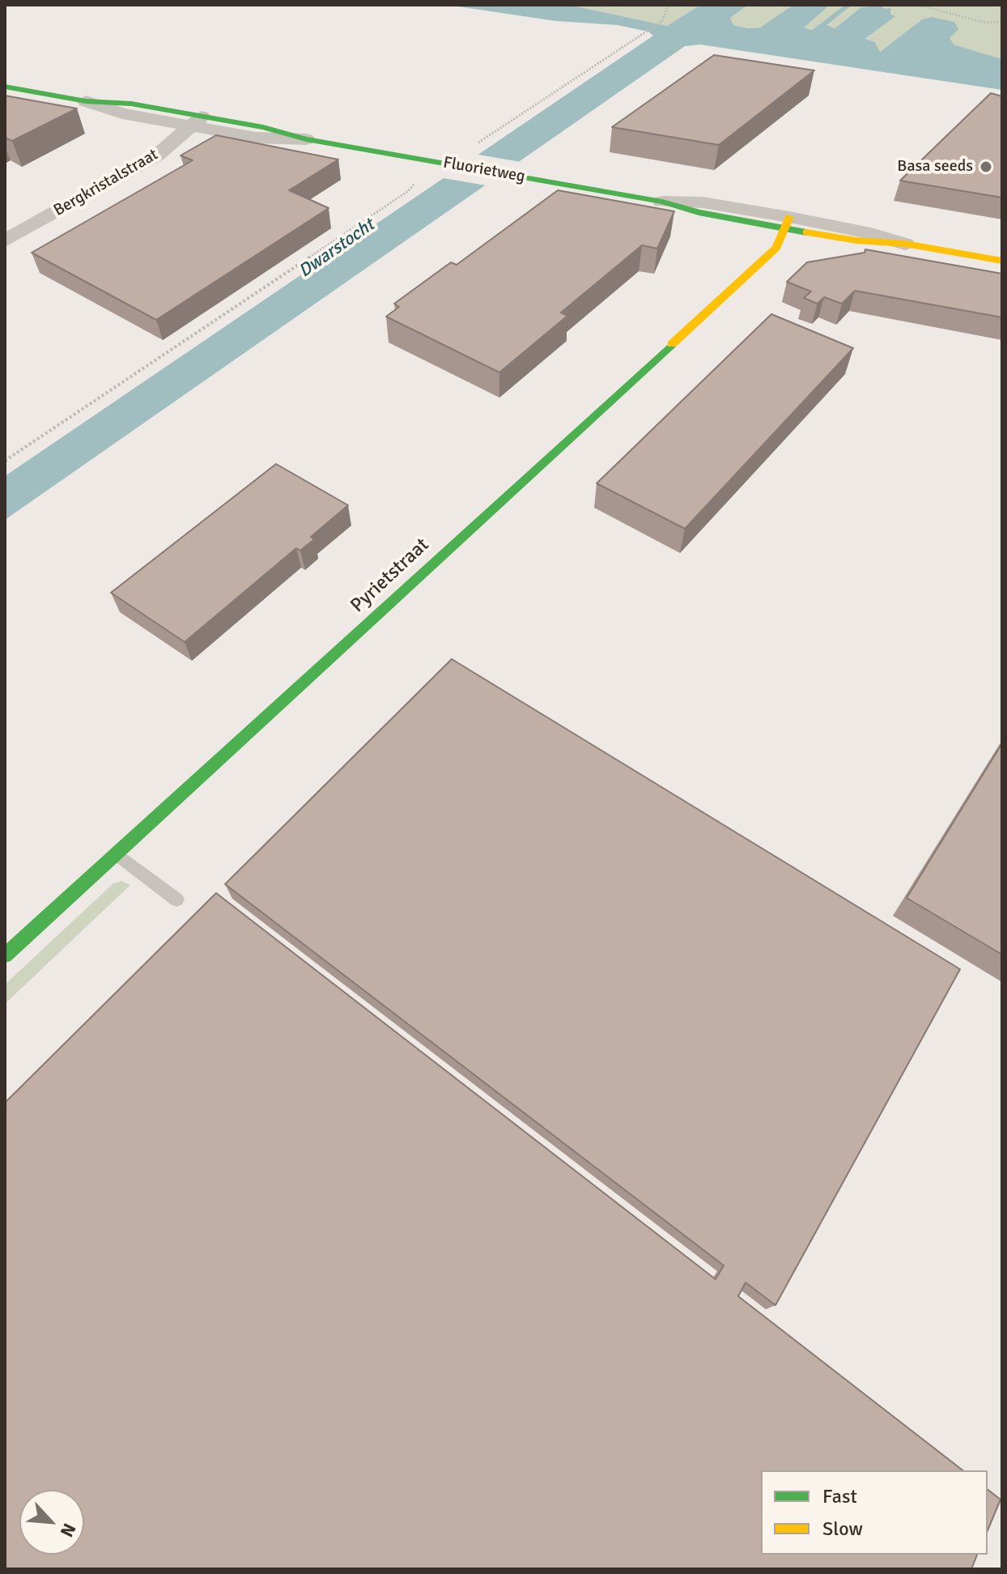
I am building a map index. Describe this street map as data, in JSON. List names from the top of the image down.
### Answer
{
  "streets": {
    "street": ["Fluorietweg", "Bergkristalstraat", "Pyrietstraat"]
  },
  "crossings": [
    ["Fluorietweg", "Bergkristalstraat"],
    ["Fluorietweg", "Pyrietstraat"]
  ],
  "water": ["Dwarstocht"],
  "places": ["Basa seeds"],
  "legend": ["Fast", "Slow"],
  "north": "bottom right"
}
